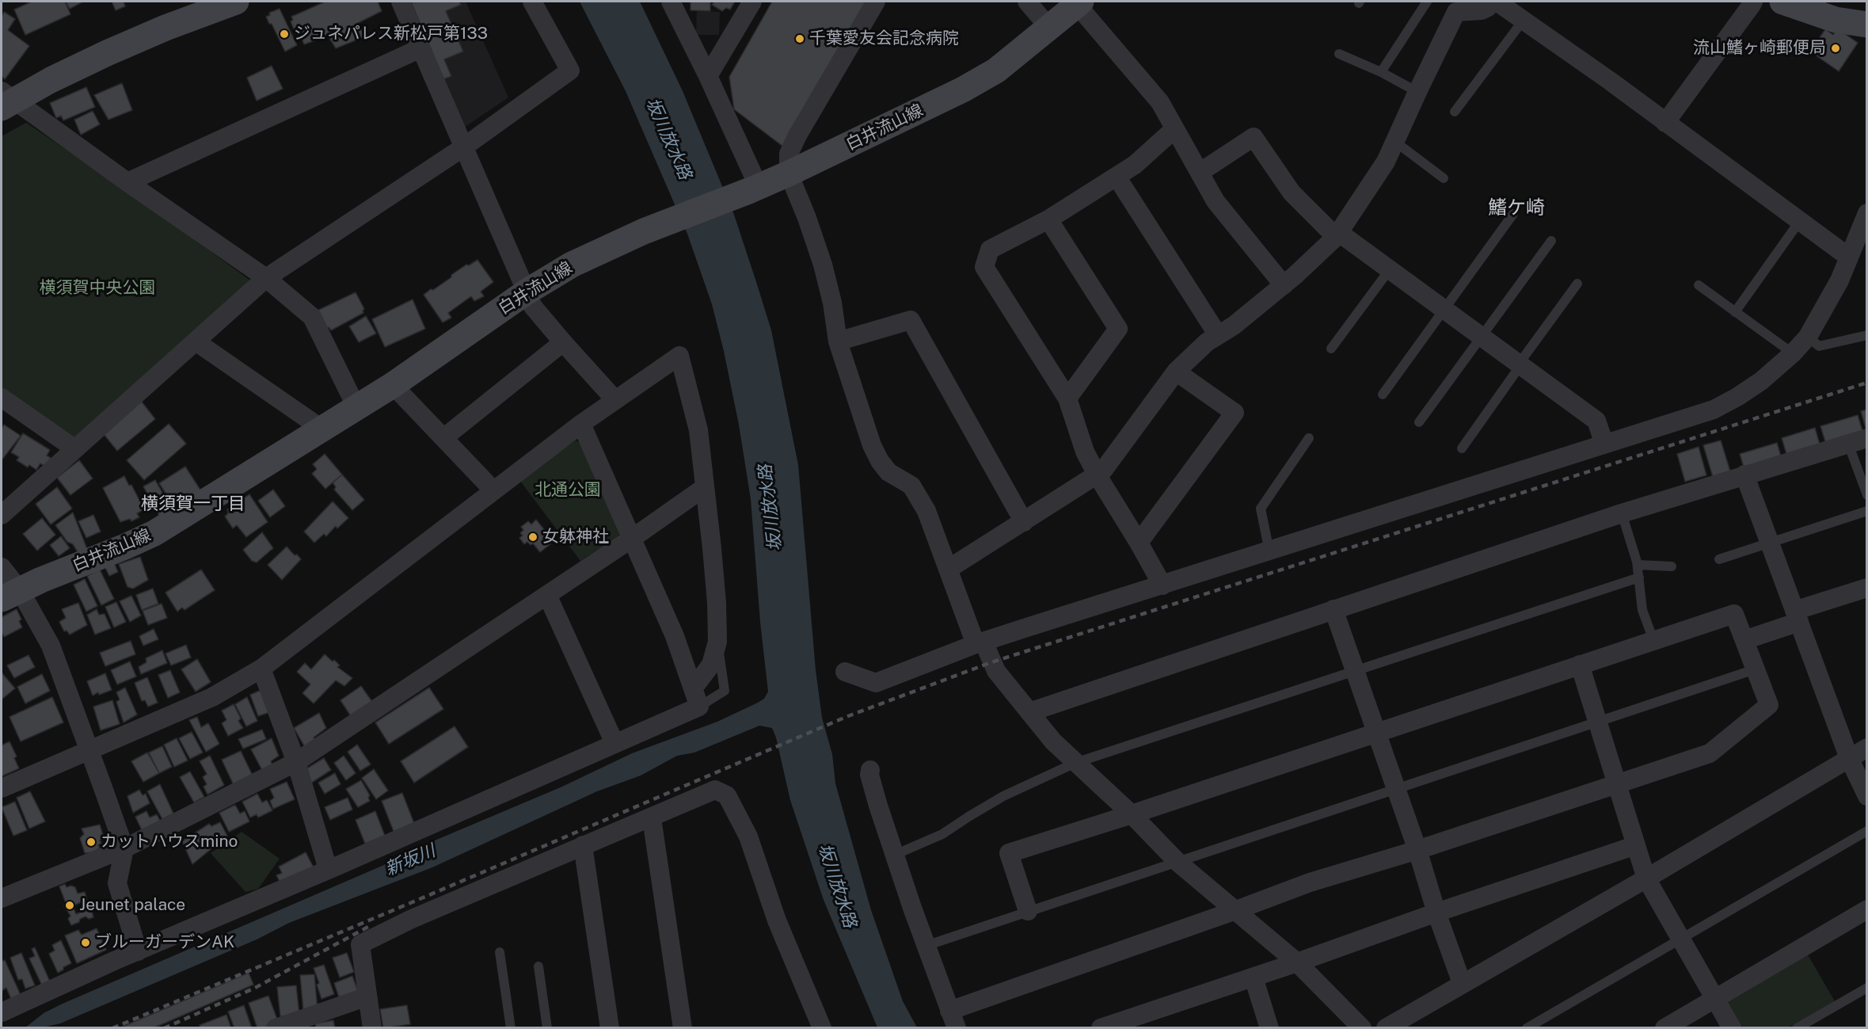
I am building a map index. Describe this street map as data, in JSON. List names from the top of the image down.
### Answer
{
  "streets": {
    "main road": ["白井流山線"]
  },
  "districts": ["鰭ケ崎", "横須賀一丁目"],
  "water": ["坂川放水路", "新坂川"],
  "parks": ["横須賀中央公園", "北通公園"],
  "places": [
    "ジュネパレス新松戸第133",
    "千葉愛友会記念病院",
    "流山鰭ヶ崎郵便局",
    "女躰神社",
    "カットハウスmino",
    "Jeunet palace",
    "ブルーガーデンAK"
  ]
}
